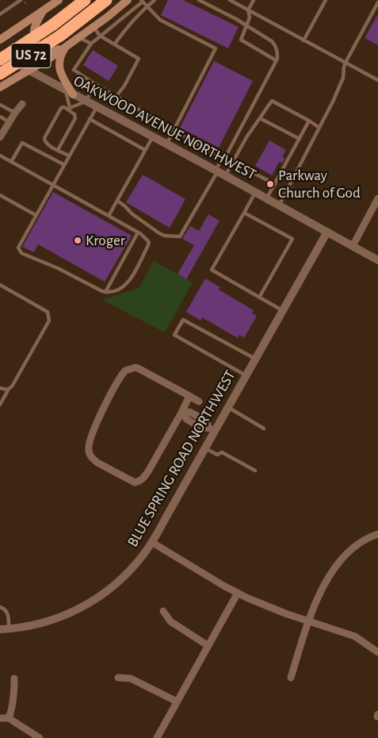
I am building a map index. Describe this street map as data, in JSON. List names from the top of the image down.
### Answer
{
  "streets": {
    "highway": ["US 72"],
    "street": ["OAKWOOD AVENUE NORTHWEST", "BLUE SPRING ROAD NORTHWEST"]
  },
  "crossings": [
    ["OAKWOOD AVENUE NORTHWEST", "BLUE SPRING ROAD NORTHWEST"]
  ],
  "places": ["Parkway Church of God", "Kroger"]
}
